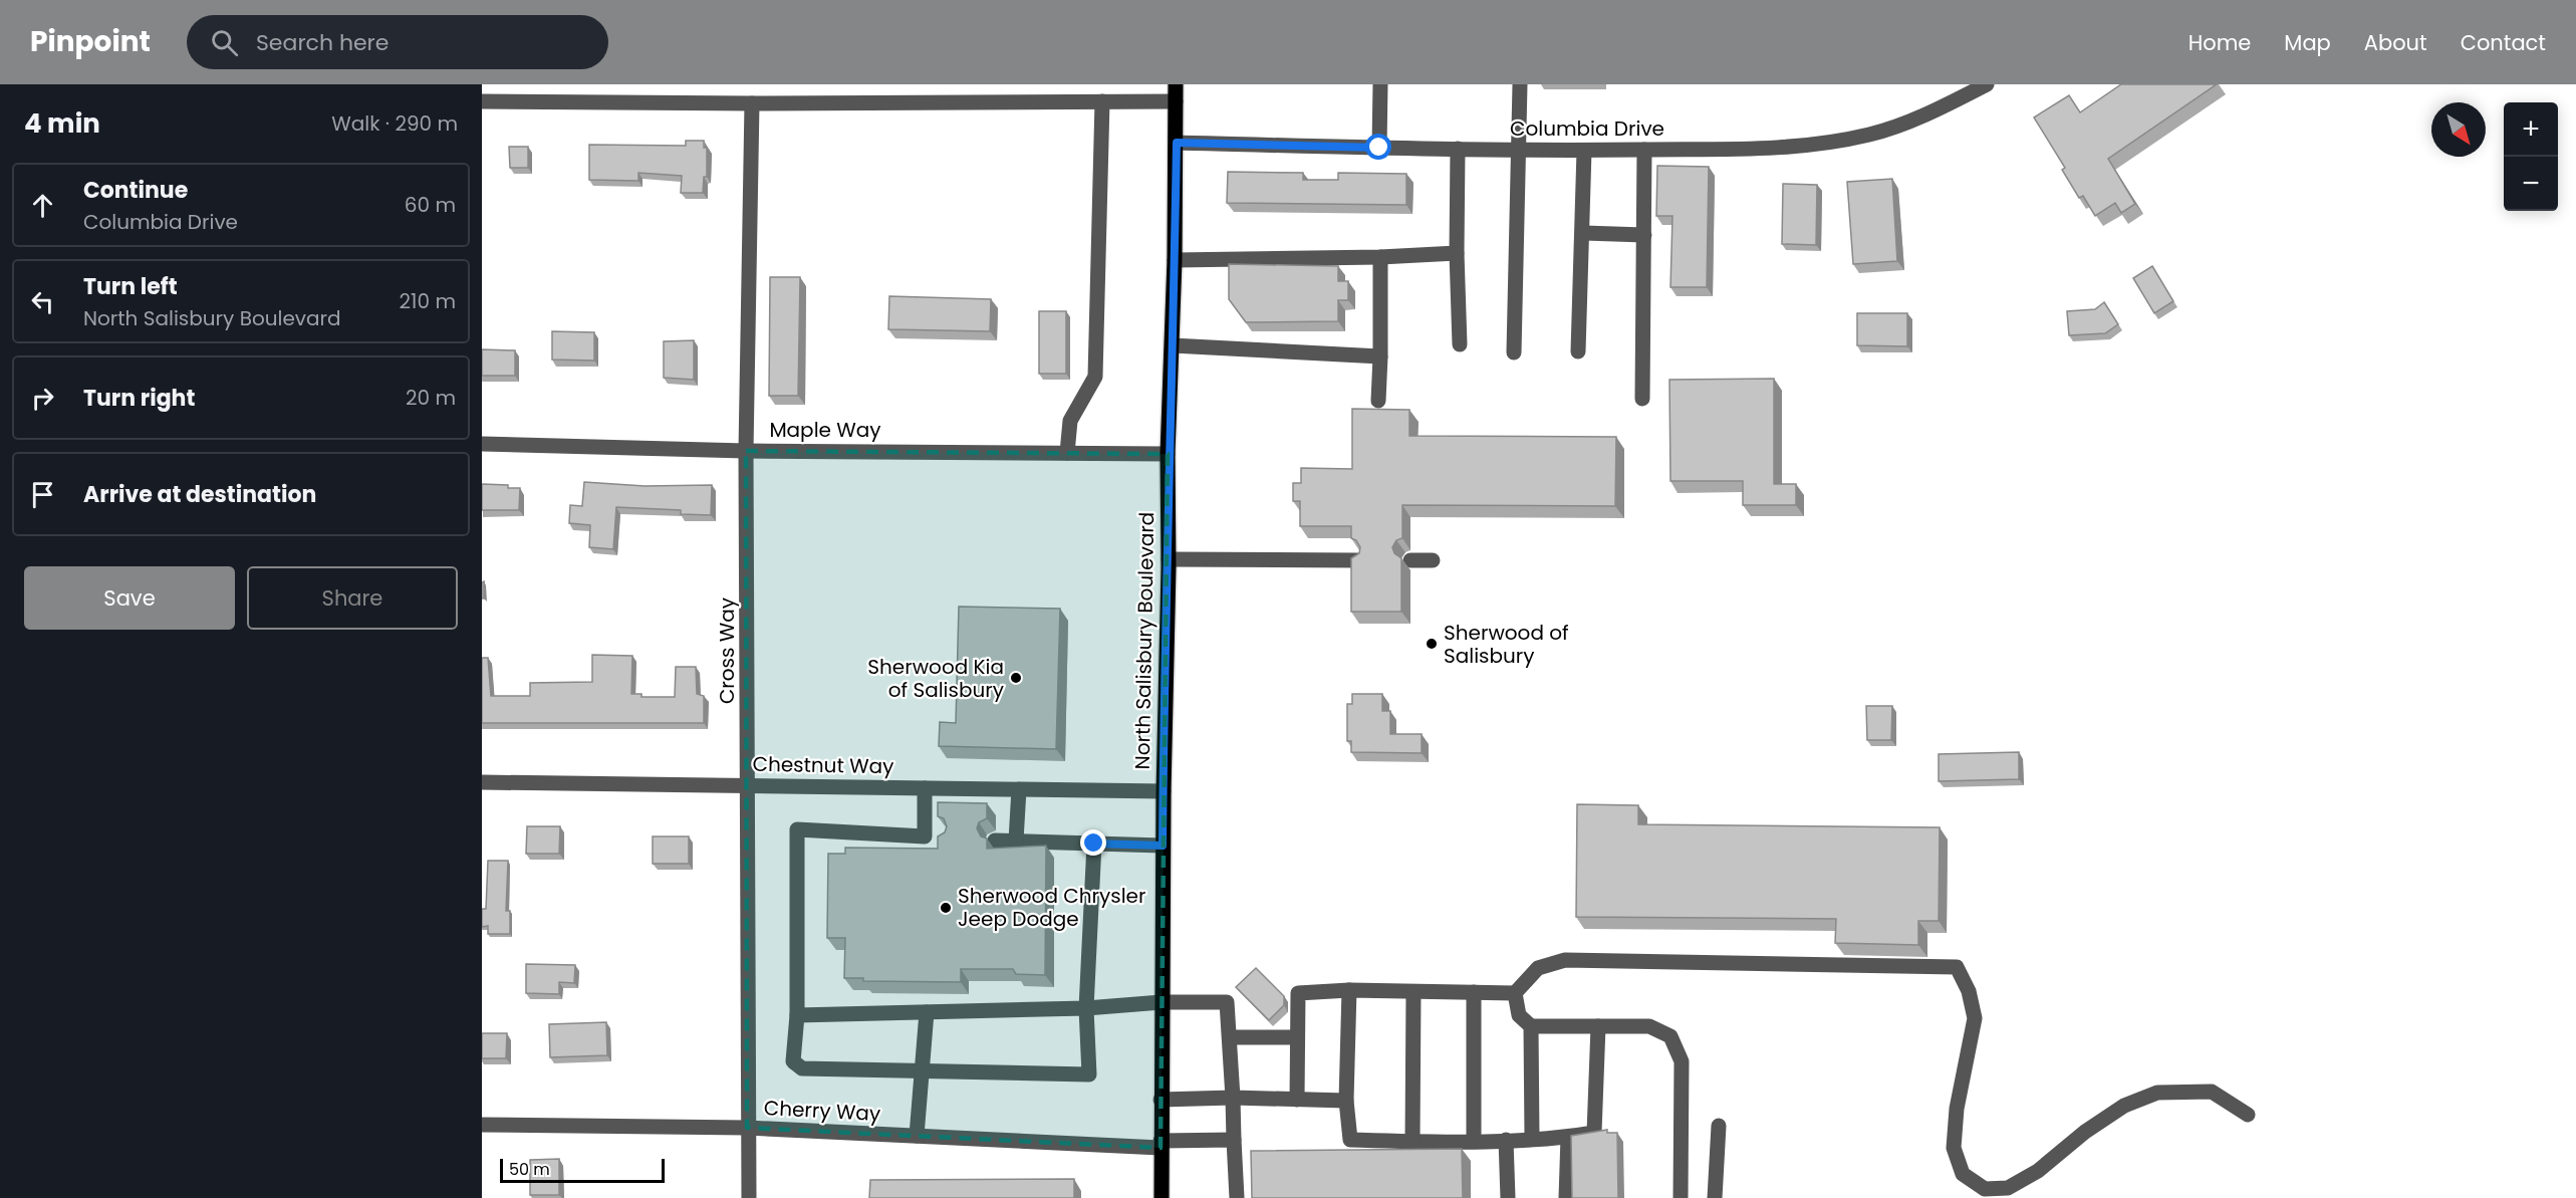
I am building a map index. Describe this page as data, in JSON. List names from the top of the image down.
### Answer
{
  "streets": {
    "main road": ["North Salisbury Boulevard"],
    "street": [
      "Columbia Drive",
      "Maple Way",
      "Cross Way",
      "Chestnut Way",
      "Cherry Way"
    ]
  },
  "crossings": [
    ["Columbia Drive", "North Salisbury Boulevard"],
    ["Maple Way", "North Salisbury Boulevard"],
    ["Maple Way", "Cross Way"],
    ["North Salisbury Boulevard", "Chestnut Way"],
    ["North Salisbury Boulevard", "Cherry Way"],
    ["Cross Way", "Chestnut Way"],
    ["Cross Way", "Cherry Way"]
  ],
  "places": ["Sherwood of Salisbury", "Sherwood Kia of Salisbury", "Sherwood Chrysler Jeep Dodge"],
  "scale_bar": "50 m",
  "north": "bottom right",
  "page": {
    "header": "Pinpoint",
    "search": "Search here",
    "nav": [
      "Home",
      "Map",
      "About",
      "Contact"
    ],
    "heading": ["4 min", "Walk · 290 m"],
    "map_buttons": ["+", "−"],
    "list": [
      ["Continue", "Columbia Drive", "60 m"],
      ["Turn left", "North Salisbury Boulevard", "210 m"],
      ["Turn right", "20 m"],
      "Arrive at destination"
    ],
    "buttons": ["Save", "Share"],
    "scale": "50 m"
  }
}
